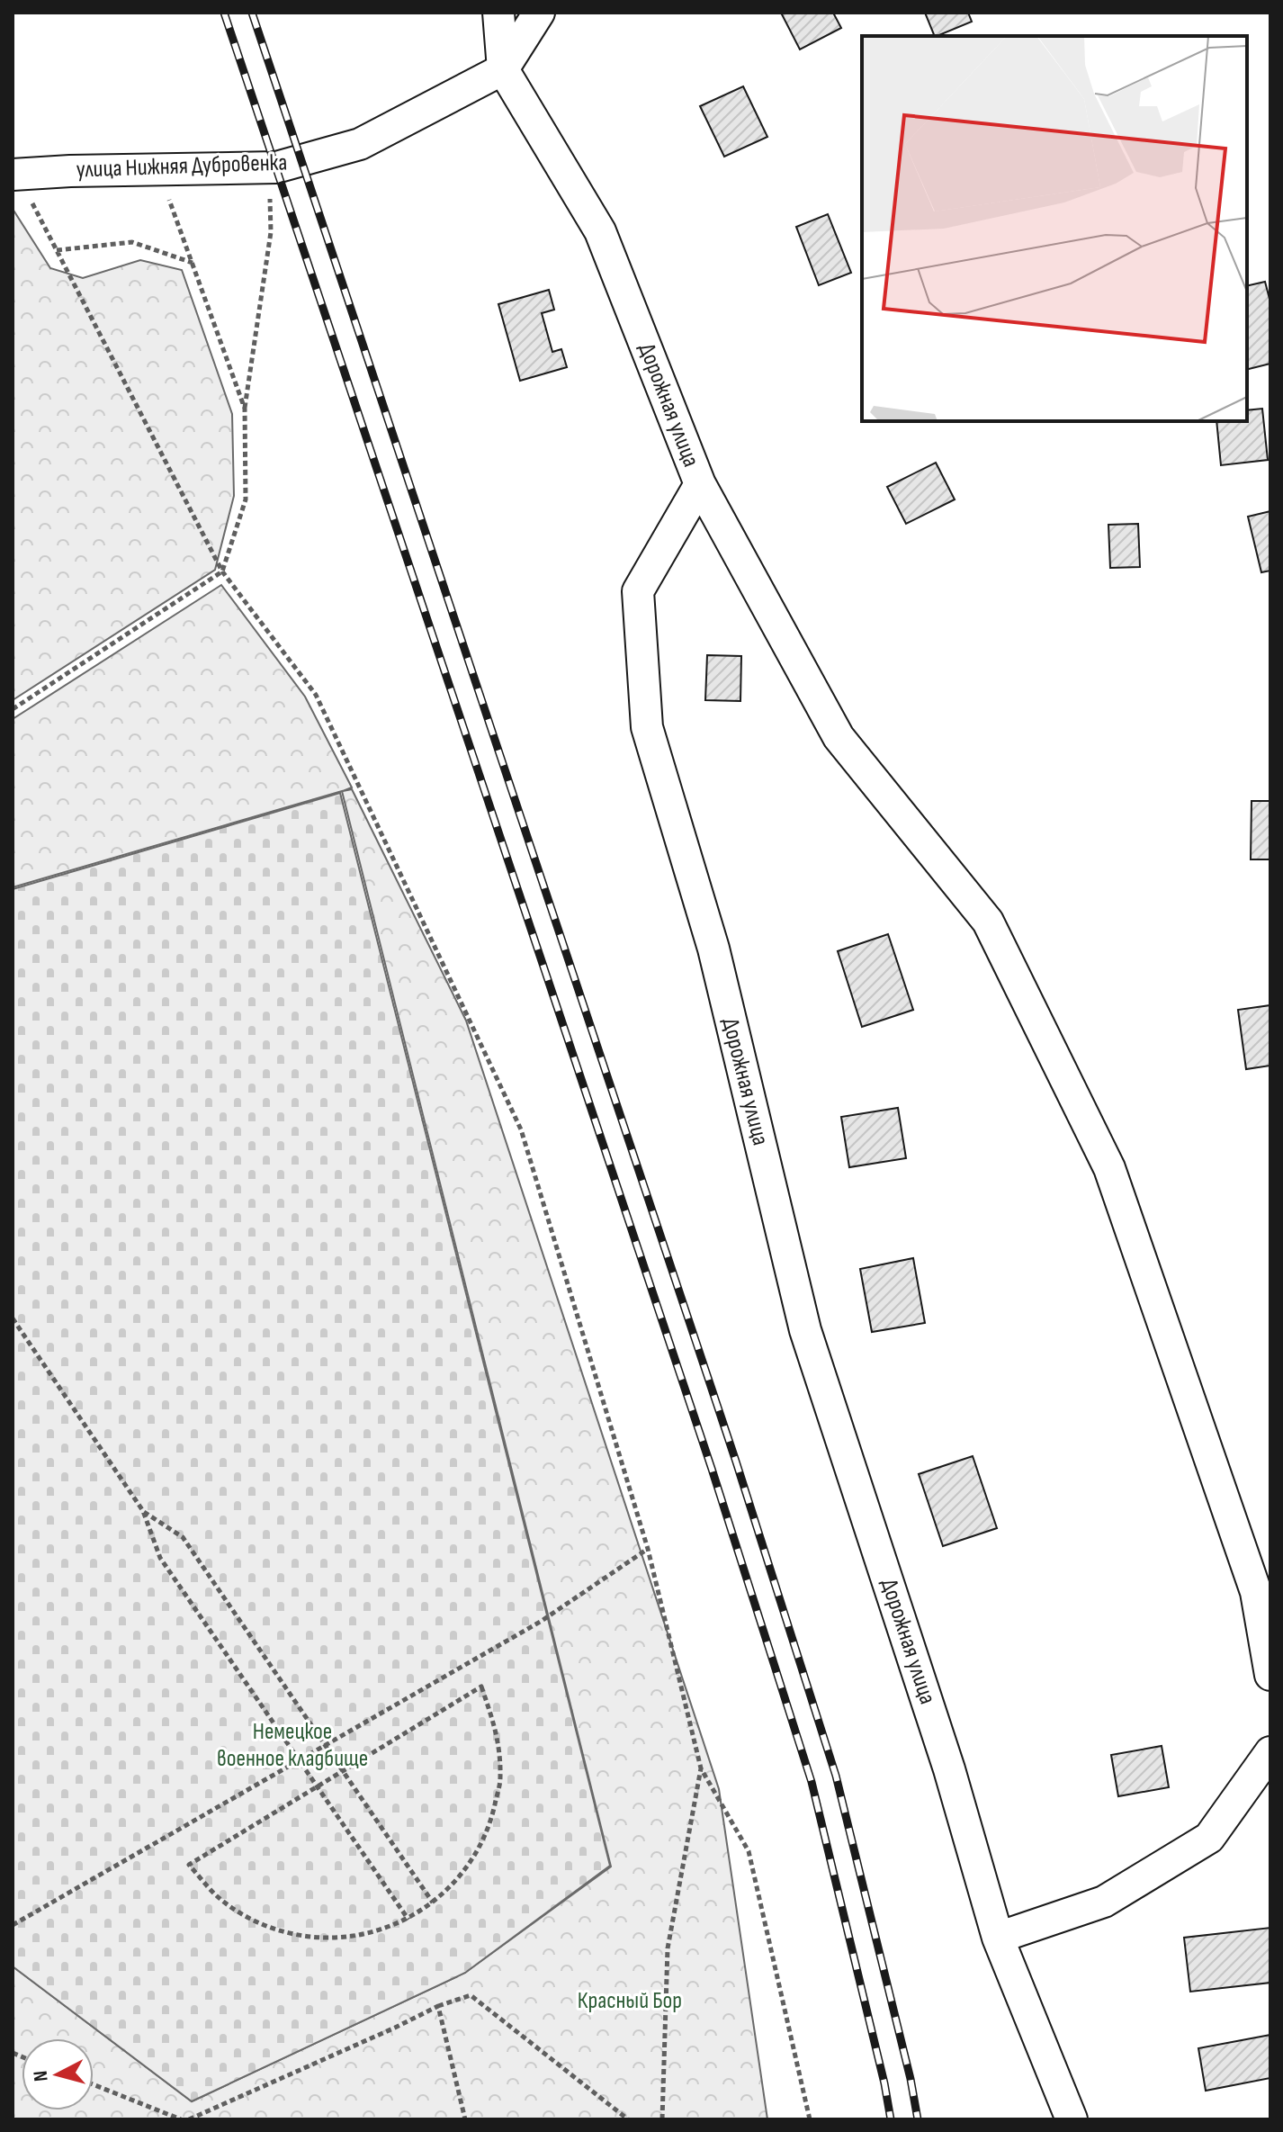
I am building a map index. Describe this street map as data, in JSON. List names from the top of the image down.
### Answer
{
  "streets": {
    "street": ["улица Нижняя Дубровенка", "Дорожная улица"]
  },
  "crossings": [
    ["улица Нижняя Дубровенка", "Дорожная улица"]
  ],
  "parks": ["Немецкое военное кладбище", "Красный Бор"],
  "north": "left"
}
